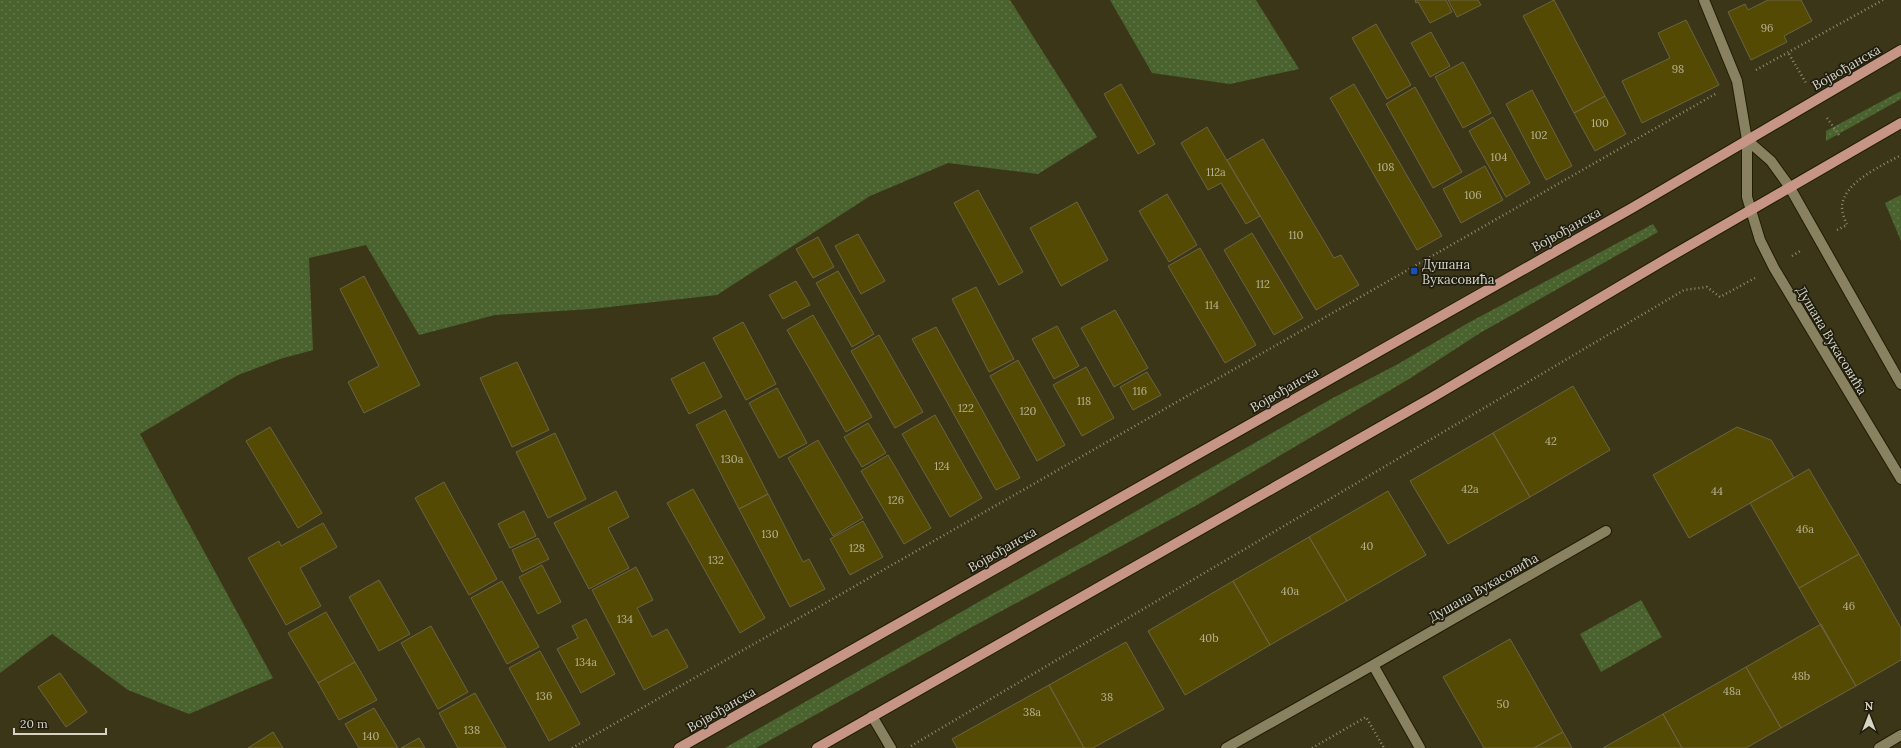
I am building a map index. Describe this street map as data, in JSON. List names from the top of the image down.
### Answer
{
  "streets": {
    "main road": ["Војвођанска"],
    "street": ["Душана Вукасовића"]
  },
  "crossings": [
    ["Војвођанска", "Душана Вукасовића"]
  ],
  "places": {
    "transit": ["Душана Вукасовића"]
  },
  "house_numbers": [
    "96",
    "98",
    "100",
    "102",
    "104",
    "108",
    "112a",
    "106",
    "110",
    "112",
    "114",
    "116",
    "118",
    "122",
    "120",
    "42",
    "130a",
    "124",
    "42a",
    "44",
    "126",
    "46a",
    "130",
    "40",
    "128",
    "132",
    "40a",
    "46",
    "134",
    "40b",
    "134a",
    "48b",
    "48a",
    "136",
    "38",
    "50",
    "38a",
    "138",
    "140"
  ],
  "scale_bar": "20 m",
  "north": "top"
}
